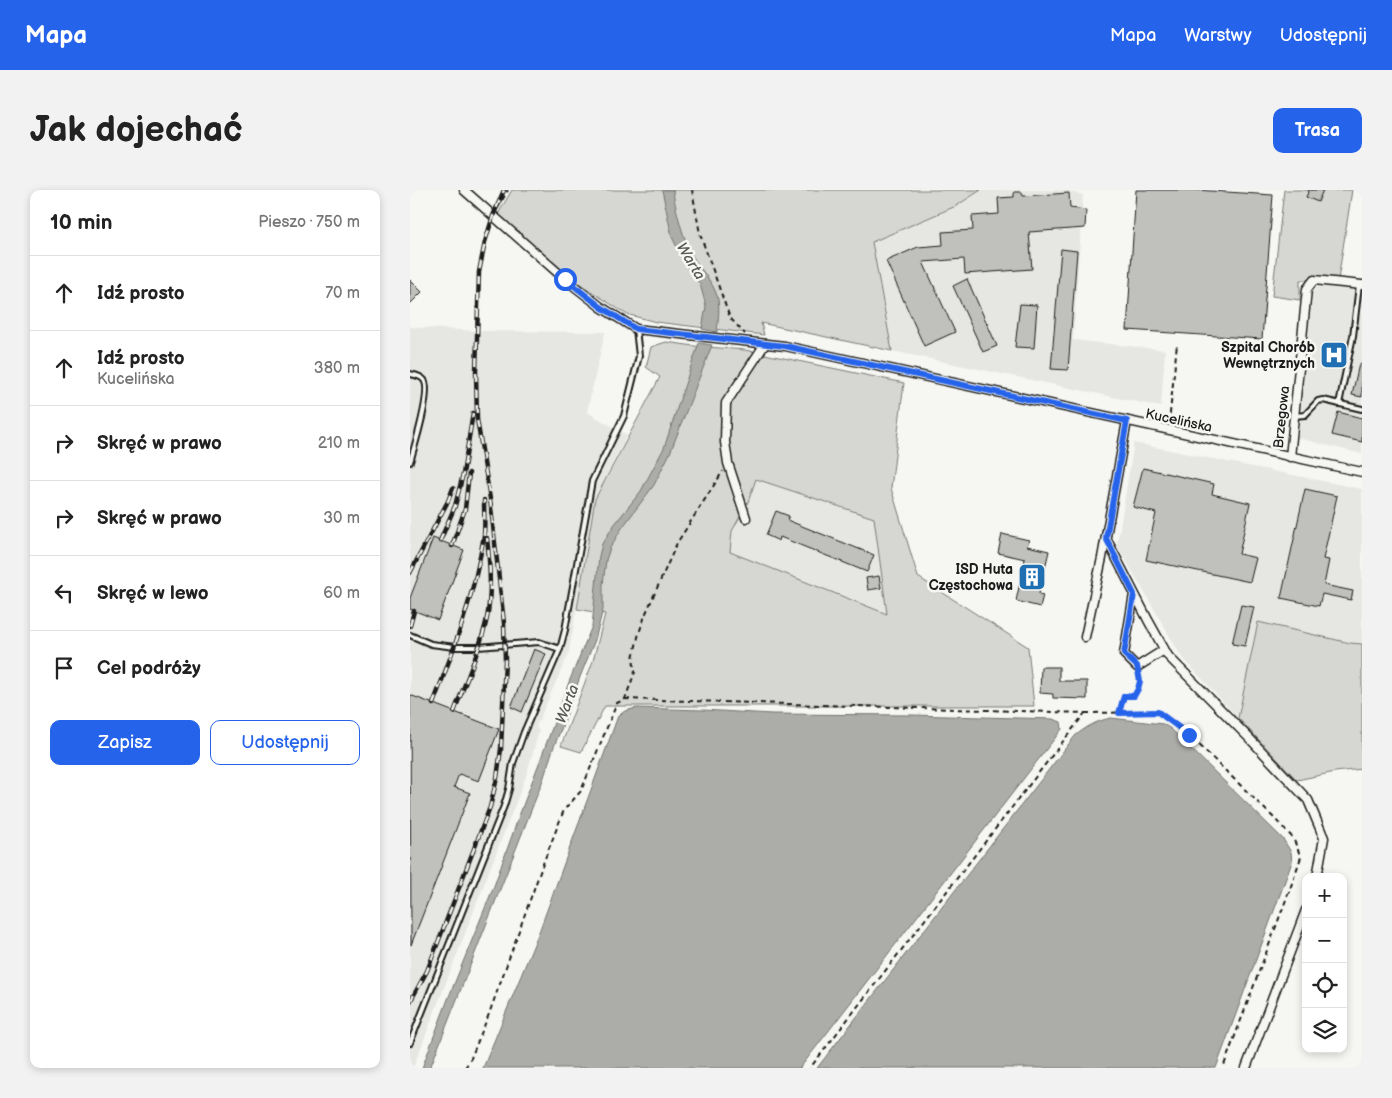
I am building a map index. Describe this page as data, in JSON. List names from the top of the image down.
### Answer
{
  "streets": {
    "street": ["Brzegowa", "Kucelińska"]
  },
  "crossings": [
    ["Brzegowa", "Kucelińska"]
  ],
  "water": ["Warta"],
  "places": {
    "hospital": ["Szpital Chorób Wewnętrznych"],
    "building": ["ISD Huta Częstochowa"]
  },
  "page": {
    "header": "Mapa",
    "nav": ["Mapa", "Warstwy", "Udostępnij"],
    "buttons": [
      "Trasa",
      ["Zapisz", "Udostępnij"]
    ],
    "title": "Jak dojechać",
    "heading": ["10 min", "Pieszo · 750 m"],
    "list": [
      ["Idź prosto", "70 m"],
      ["Idź prosto", "Kucelińska", "380 m"],
      ["Skręć w prawo", "210 m"],
      ["Skręć w prawo", "30 m"],
      ["Skręć w lewo", "60 m"],
      "Cel podróży"
    ],
    "map_buttons": ["+", "−"]
  }
}
